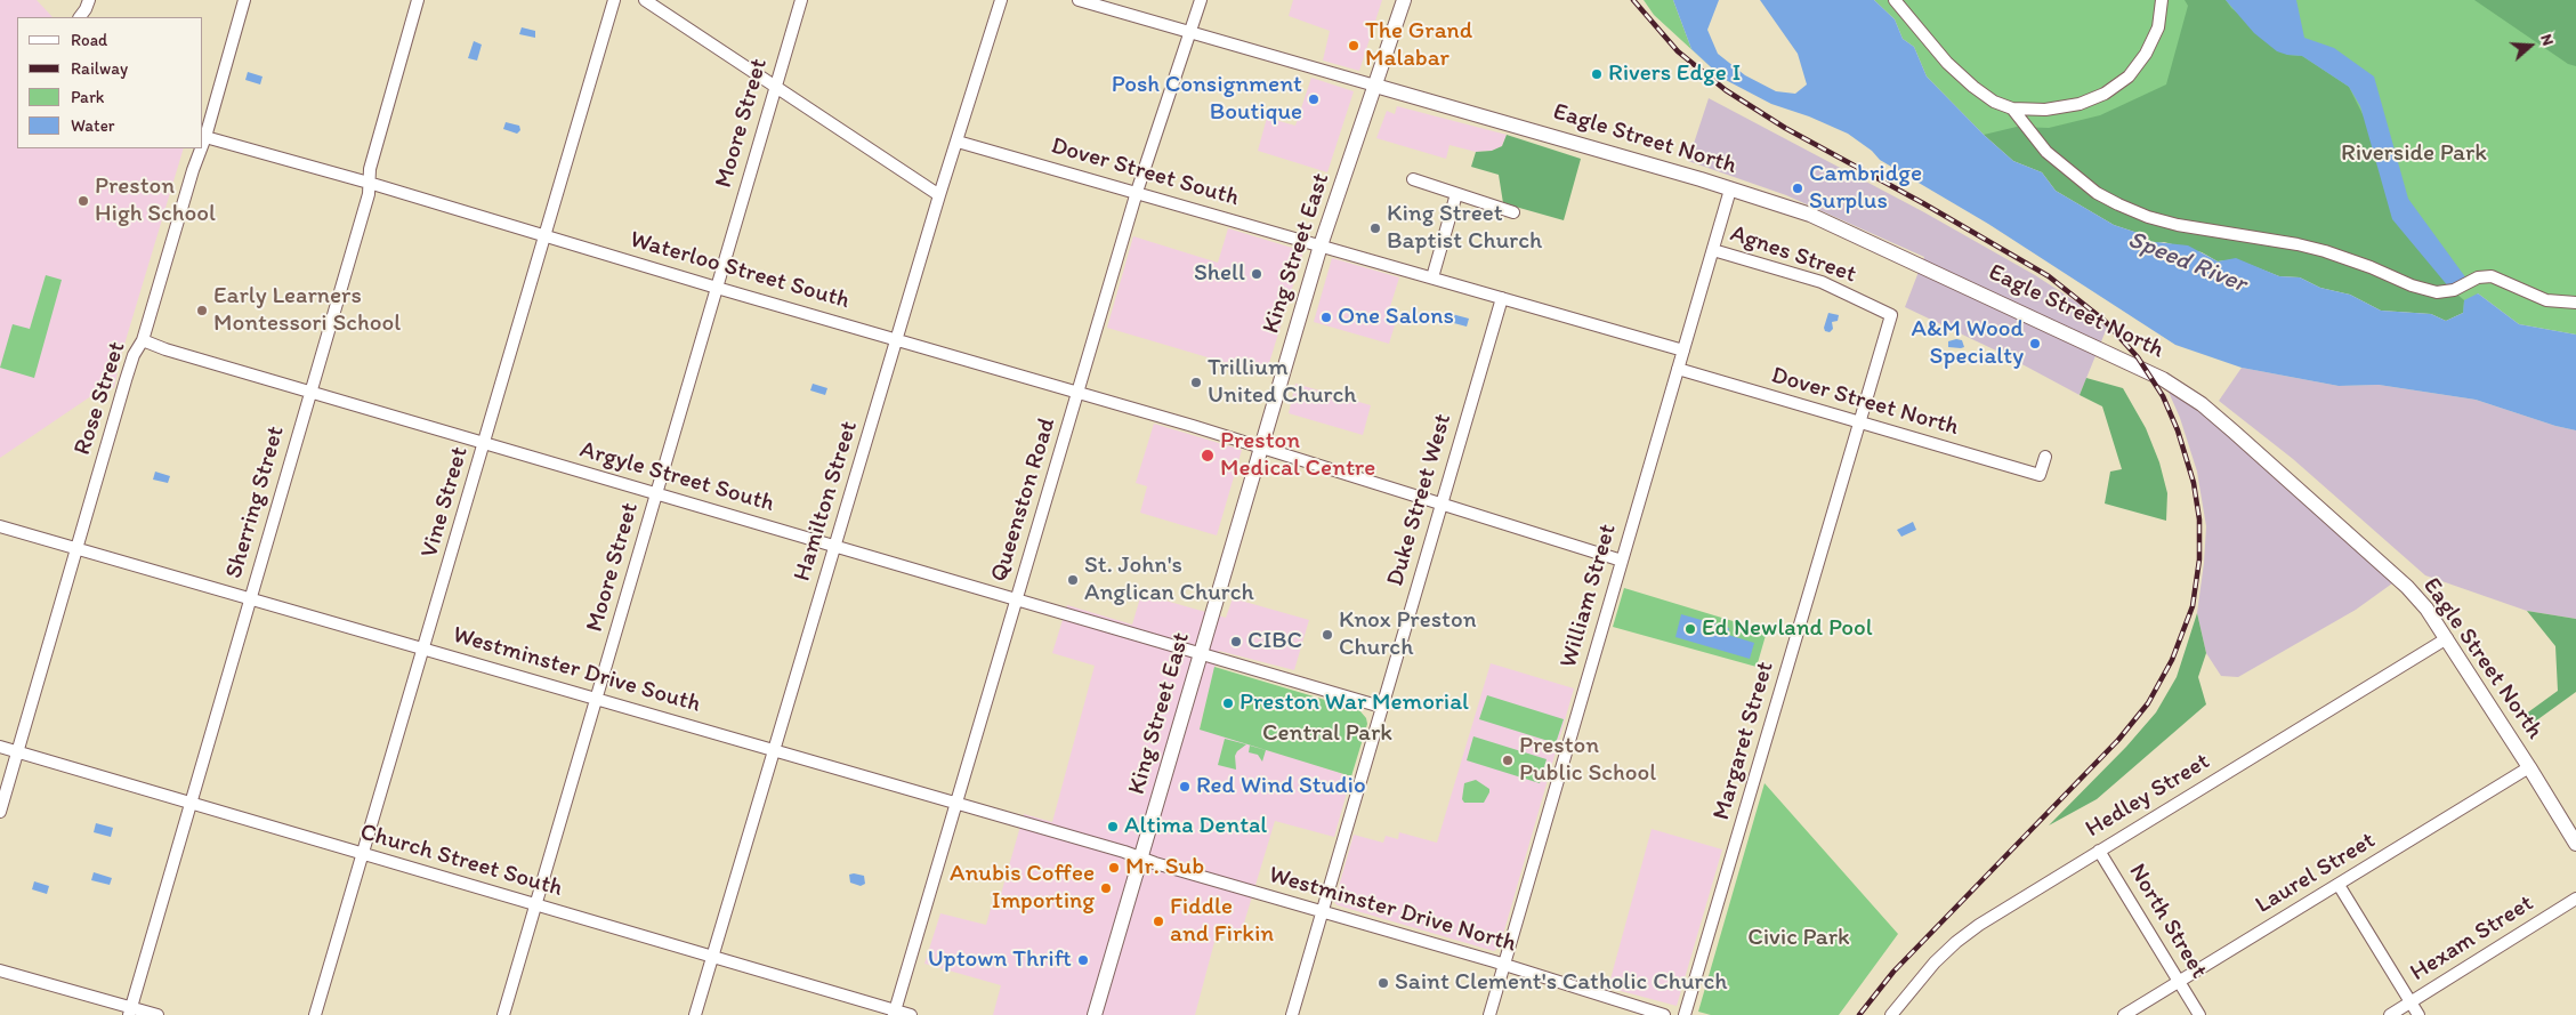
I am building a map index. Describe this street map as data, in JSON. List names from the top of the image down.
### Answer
{
  "streets": {
    "main road": ["Eagle Street North", "King Street East"],
    "street": [
      "Moore Street",
      "Dover Street South",
      "Agnes Street",
      "Waterloo Street South",
      "Rose Street",
      "Dover Street North",
      "Argyle Street South",
      "Queenston Road",
      "Duke Street West",
      "Hamilton Street",
      "Sherring Street",
      "Vine Street",
      "William Street",
      "Westminster Drive South",
      "Margaret Street",
      "Hedley Street",
      "Church Street South",
      "Laurel Street",
      "Westminster Drive North",
      "North Street",
      "Hexam Street"
    ]
  },
  "crossings": [
    ["Moore Street", "Waterloo Street South"],
    ["Moore Street", "Argyle Street South"],
    ["Moore Street", "Westminster Drive South"],
    ["Moore Street", "Church Street South"],
    ["Eagle Street North", "King Street East"],
    ["Eagle Street North", "William Street"],
    ["Eagle Street North", "Hedley Street"],
    ["Eagle Street North", "Laurel Street"],
    ["Dover Street South", "King Street East"],
    ["Dover Street South", "Queenston Road"],
    ["Dover Street South", "Hamilton Street"],
    ["King Street East", "Waterloo Street South"],
    ["King Street East", "Argyle Street South"],
    ["King Street East", "Westminster Drive South"],
    ["King Street East", "Westminster Drive North"],
    ["Agnes Street", "William Street"],
    ["Agnes Street", "Margaret Street"],
    ["Waterloo Street South", "Rose Street"],
    ["Waterloo Street South", "Queenston Road"],
    ["Waterloo Street South", "Duke Street West"],
    ["Waterloo Street South", "Hamilton Street"],
    ["Waterloo Street South", "Sherring Street"],
    ["Waterloo Street South", "Vine Street"],
    ["Waterloo Street South", "William Street"],
    ["Rose Street", "Argyle Street South"],
    ["Rose Street", "Westminster Drive South"],
    ["Rose Street", "Church Street South"],
    ["Dover Street North", "William Street"],
    ["Dover Street North", "Margaret Street"],
    ["Argyle Street South", "Queenston Road"],
    ["Argyle Street South", "Duke Street West"],
    ["Argyle Street South", "Hamilton Street"],
    ["Argyle Street South", "Sherring Street"],
    ["Argyle Street South", "Vine Street"],
    ["Queenston Road", "Westminster Drive South"],
    ["Queenston Road", "Church Street South"],
    ["Duke Street West", "Westminster Drive North"],
    ["Hamilton Street", "Westminster Drive South"],
    ["Hamilton Street", "Church Street South"],
    ["Sherring Street", "Westminster Drive South"],
    ["Sherring Street", "Church Street South"],
    ["Vine Street", "Westminster Drive South"],
    ["Vine Street", "Church Street South"],
    ["William Street", "Westminster Drive North"],
    ["Westminster Drive South", "Westminster Drive North"],
    ["Hedley Street", "North Street"],
    ["Laurel Street", "North Street"]
  ],
  "water": ["Speed River"],
  "parks": ["Riverside Park", "Central Park", "Civic Park"],
  "places": [
    "The Grand Malabar",
    "Rivers Edge I",
    "Posh Consignment Boutique",
    "Cambridge Surplus",
    "Preston High School",
    "King Street Baptist Church",
    "Shell",
    "Early Learners Montessori School",
    "One Salons",
    "A&M Wood Specialty",
    "Trillium United Church",
    "Preston Medical Centre",
    "St. John's Anglican Church",
    "Ed Newland Pool",
    "Knox Preston Church",
    "CIBC",
    "Preston War Memorial",
    "Preston Public School",
    "Red Wind Studio",
    "Altima Dental",
    "Mr. Sub",
    "Anubis Coffee Importing",
    "Fiddle and Firkin",
    "Uptown Thrift",
    "Saint Clement's Catholic Church"
  ],
  "legend": [
    "Road",
    "Railway",
    "Park",
    "Water"
  ],
  "north": "right"
}
